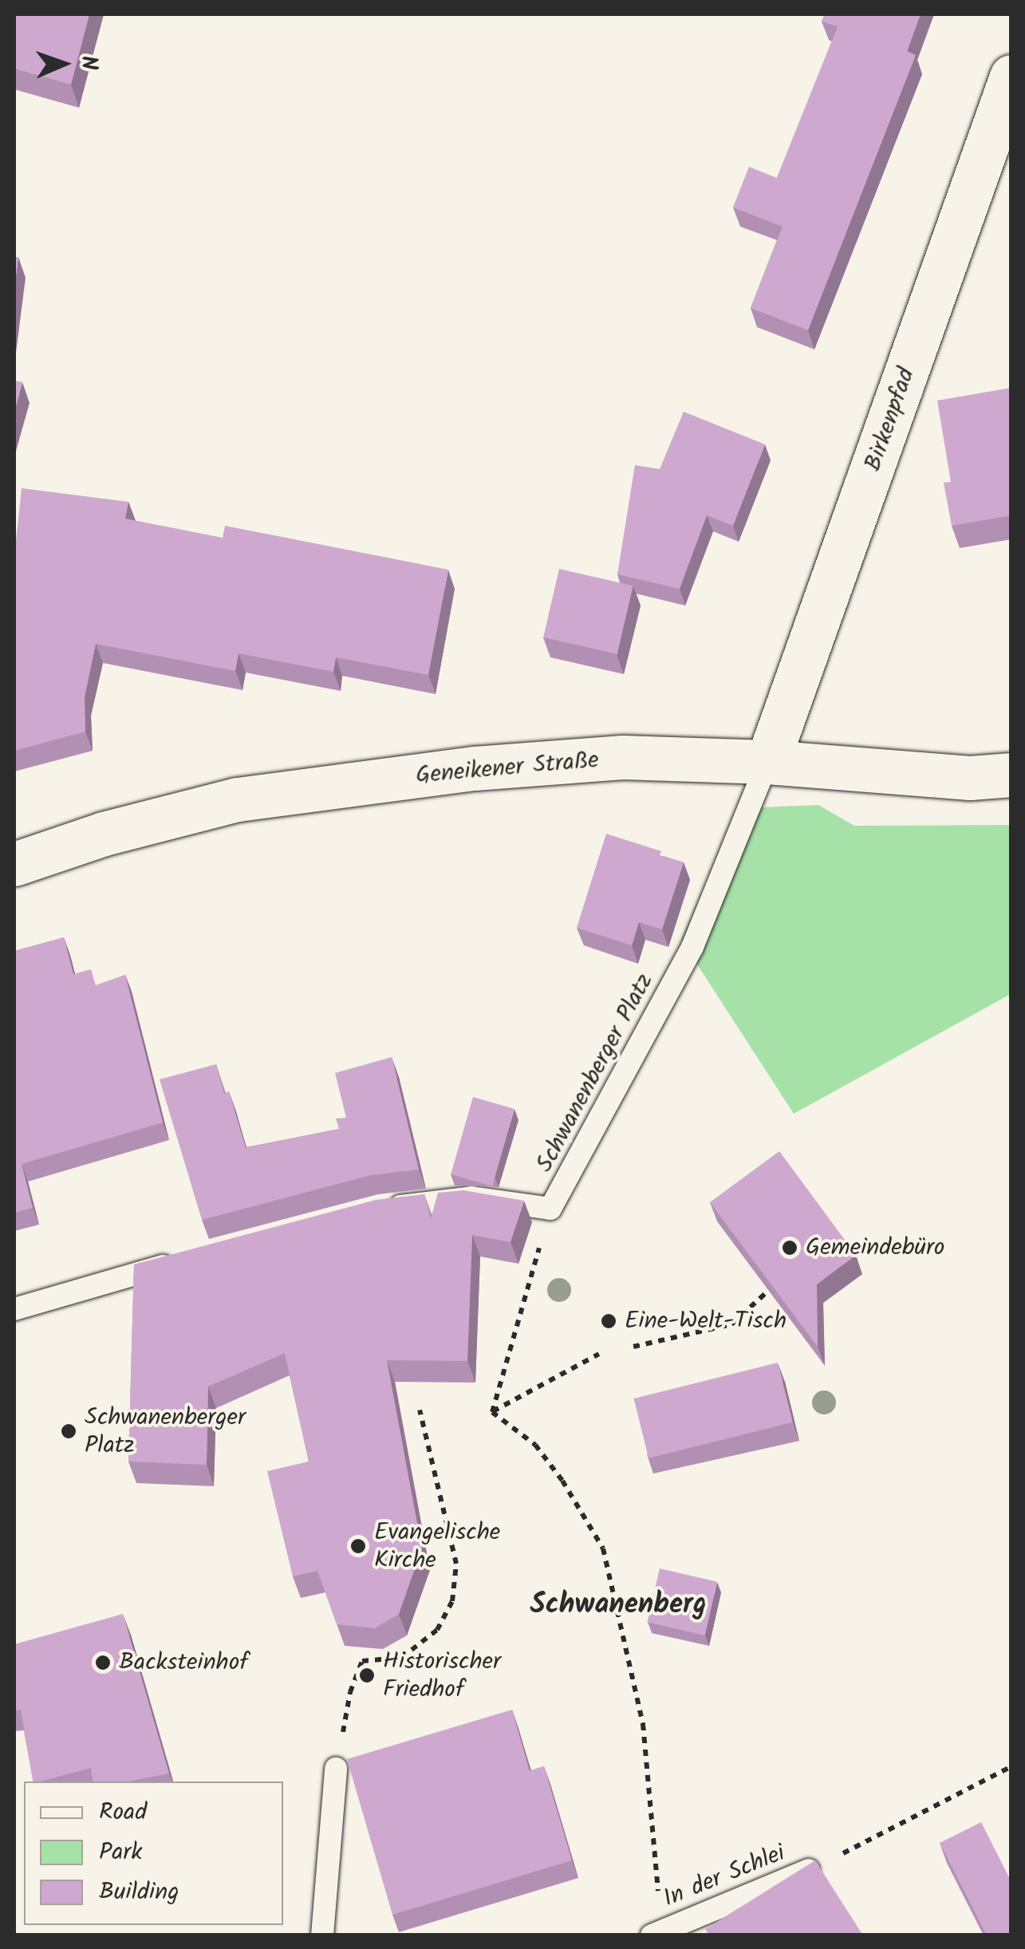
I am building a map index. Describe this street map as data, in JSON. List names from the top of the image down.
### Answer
{
  "streets": {
    "street": ["Birkenpfad", "Geneikener Straße"],
    "lane": ["Schwanenberger Platz", "In der Schlei"]
  },
  "crossings": [
    ["Birkenpfad", "Geneikener Straße"],
    ["Birkenpfad", "Schwanenberger Platz"],
    ["Geneikener Straße", "Schwanenberger Platz"]
  ],
  "districts": ["Schwanenberg"],
  "places": [
    "Gemeindebüro",
    "Eine-Welt-Tisch",
    "Schwanenberger Platz",
    "Evangelische Kirche",
    "Backsteinhof",
    "Historischer Friedhof"
  ],
  "legend": ["Road", "Park", "Building"],
  "north": "right"
}
